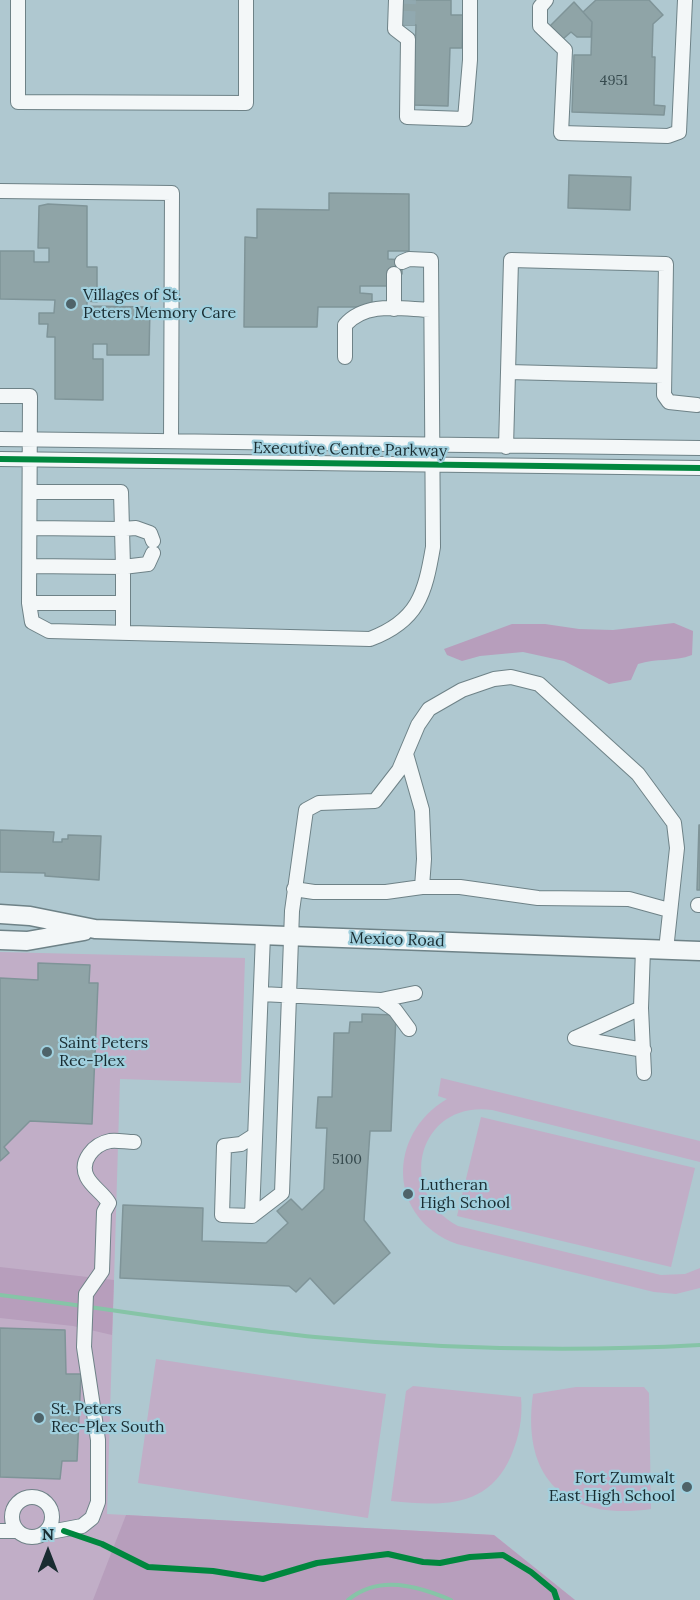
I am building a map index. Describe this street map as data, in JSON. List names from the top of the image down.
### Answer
{
  "streets": {
    "main road": ["Mexico Road"],
    "street": ["Executive Centre Parkway"]
  },
  "places": [
    "Villages of St. Peters Memory Care",
    "Saint Peters Rec-Plex",
    "Lutheran High School",
    "St. Peters Rec-Plex South",
    "Fort Zumwalt East High School"
  ],
  "house_numbers": ["4951", "5100"],
  "north": "top"
}
